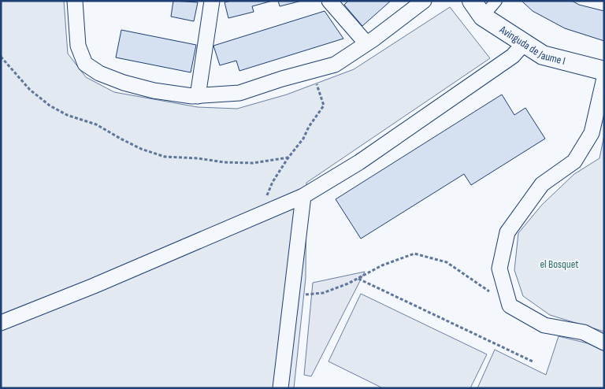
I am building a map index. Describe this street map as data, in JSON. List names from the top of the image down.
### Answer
{
  "streets": {
    "street": ["Avinguda de Jaume I"]
  },
  "parks": ["el Bosquet"]
}
